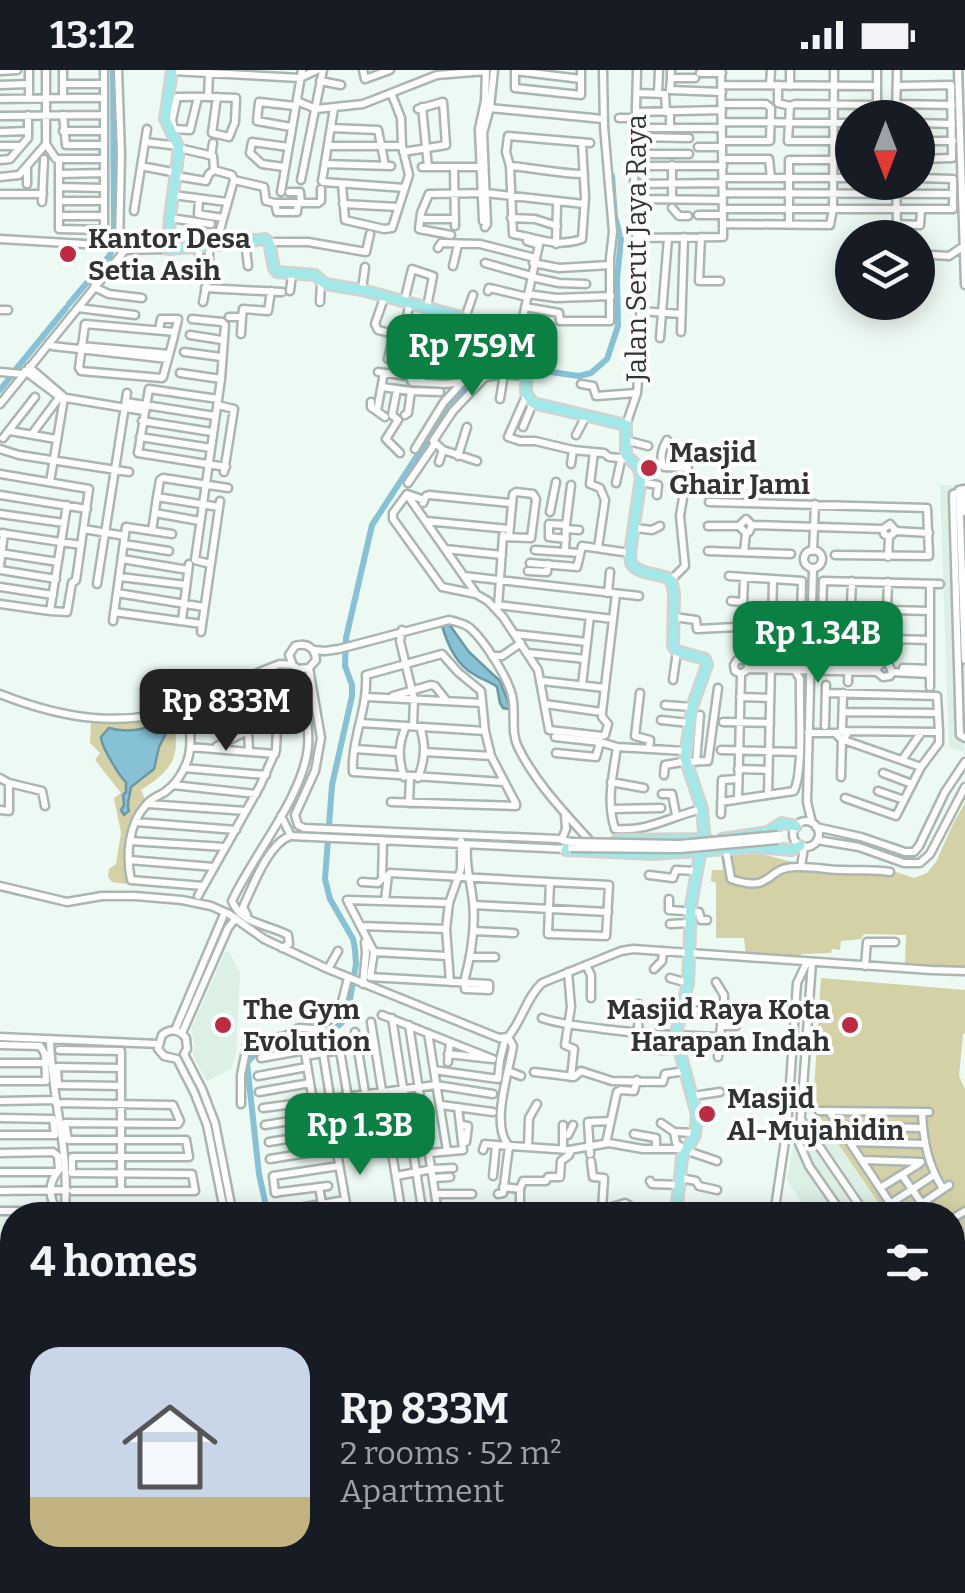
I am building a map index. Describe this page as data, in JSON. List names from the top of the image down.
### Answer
{
  "streets": {
    "street": ["Jalan Serut Jaya Raya"]
  },
  "places": [
    "Kantor Desa Setia Asih",
    "Masjid Ghair Jami",
    "The Gym Evolution",
    "Masjid Raya Kota Harapan Indah",
    "Masjid Al-Mujahidin"
  ],
  "north": "bottom",
  "page": {
    "status": "13:12",
    "price": [
      "Rp 759M",
      "Rp 1.34B",
      "Rp 833M",
      "Rp 1.3B"
    ],
    "heading": "4 homes",
    "list": [
      {
        "name": "Rp 833M",
        "note": "2 rooms · 52 m² · Apartment"
      }
    ]
  }
}
